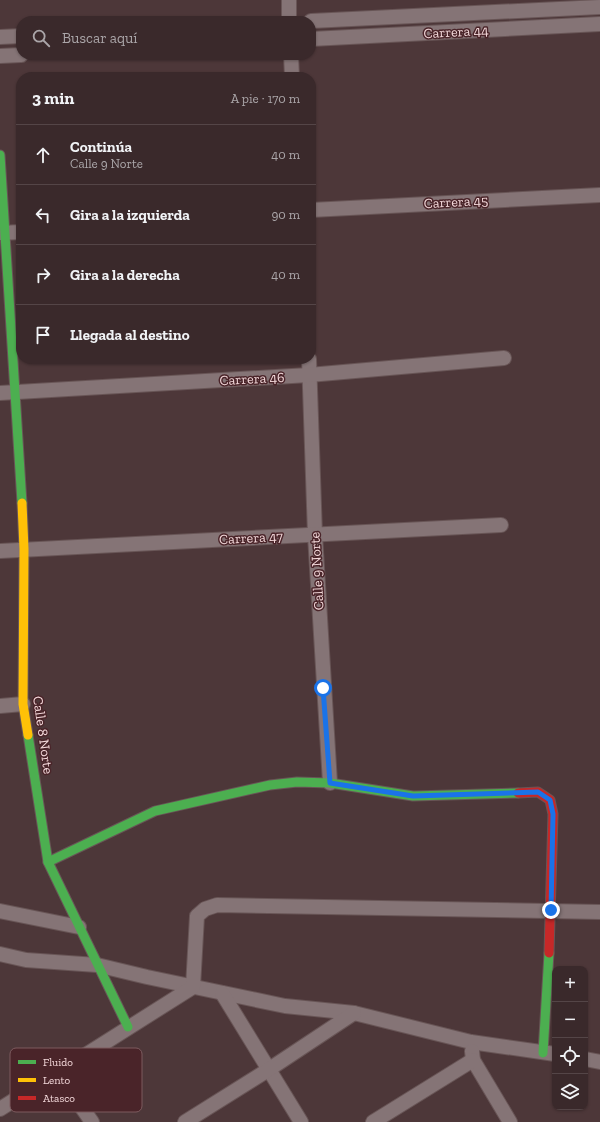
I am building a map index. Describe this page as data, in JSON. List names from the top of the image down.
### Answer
{
  "streets": {
    "street": [
      "Carrera 44",
      "Carrera 45",
      "Carrera 46",
      "Carrera 47",
      "Calle 9 Norte",
      "Calle 8 Norte"
    ]
  },
  "crossings": [
    ["Carrera 46", "Calle 9 Norte"],
    ["Carrera 46", "Calle 8 Norte"],
    ["Carrera 47", "Calle 9 Norte"],
    ["Carrera 47", "Calle 8 Norte"]
  ],
  "legend": ["Fluido", "Lento", "Atasco"],
  "page": {
    "search": "Buscar aquí",
    "heading": ["3 min", "A pie · 170 m"],
    "list": [
      ["Continúa", "Calle 9 Norte", "40 m"],
      ["Gira a la izquierda", "90 m"],
      ["Gira a la derecha", "40 m"],
      "Llegada al destino"
    ],
    "map_buttons": ["+", "−"]
  }
}
